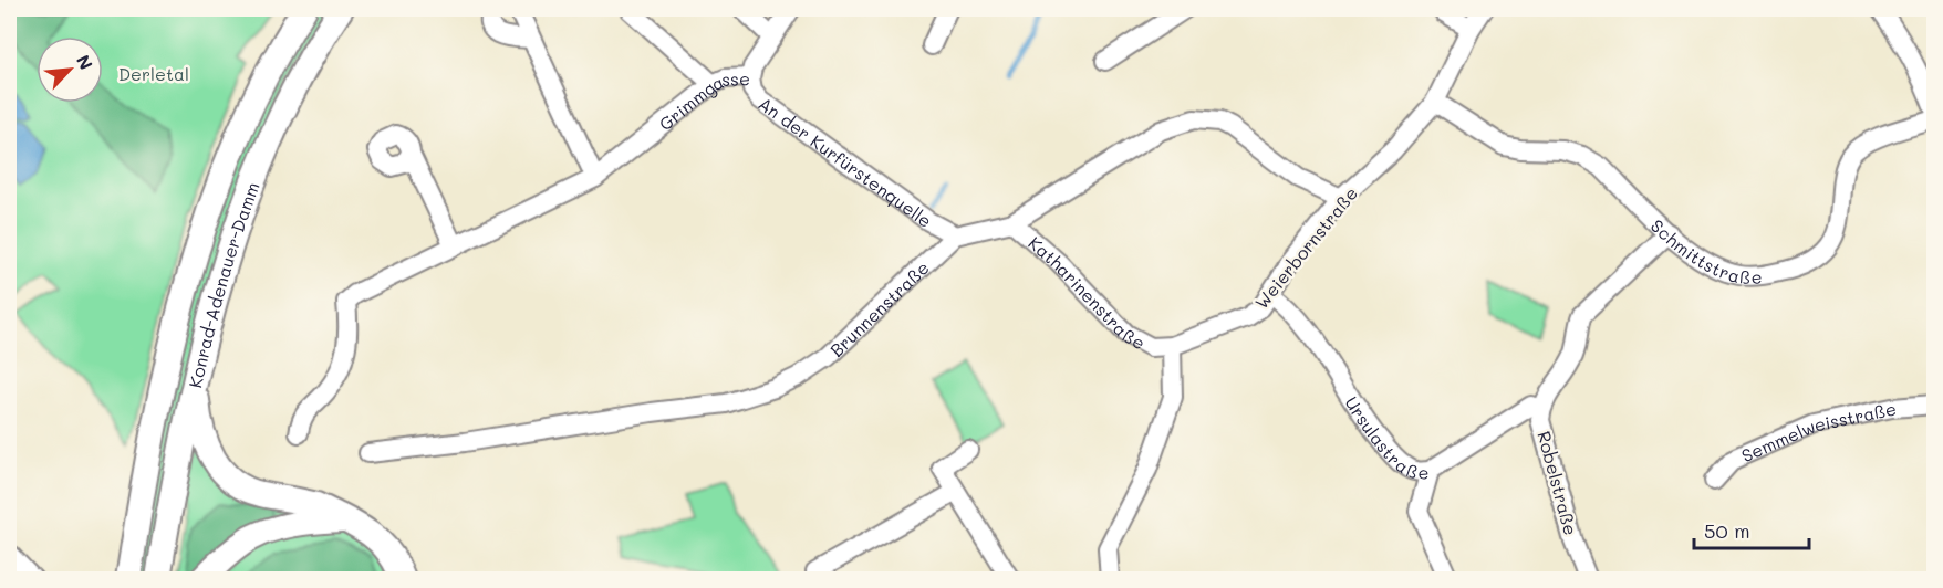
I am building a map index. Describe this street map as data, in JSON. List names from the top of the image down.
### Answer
{
  "streets": {
    "main road": ["Konrad-Adenauer-Damm"],
    "street": [
      "Grimmgasse",
      "An der Kurfürstenquelle",
      "Schmittstraße",
      "Weierbornstraße",
      "Katharinenstraße",
      "Brunnenstraße",
      "Ursulastraße",
      "Semmelweisstraße",
      "Robelstraße"
    ]
  },
  "crossings": [
    ["Grimmgasse", "An der Kurfürstenquelle"],
    ["An der Kurfürstenquelle", "Brunnenstraße"],
    ["Schmittstraße", "Weierbornstraße"],
    ["Schmittstraße", "Robelstraße"],
    ["Weierbornstraße", "Katharinenstraße"],
    ["Weierbornstraße", "Ursulastraße"],
    ["Ursulastraße", "Robelstraße"]
  ],
  "parks": ["Derletal"],
  "scale_bar": "50 m",
  "north": "top right"
}
